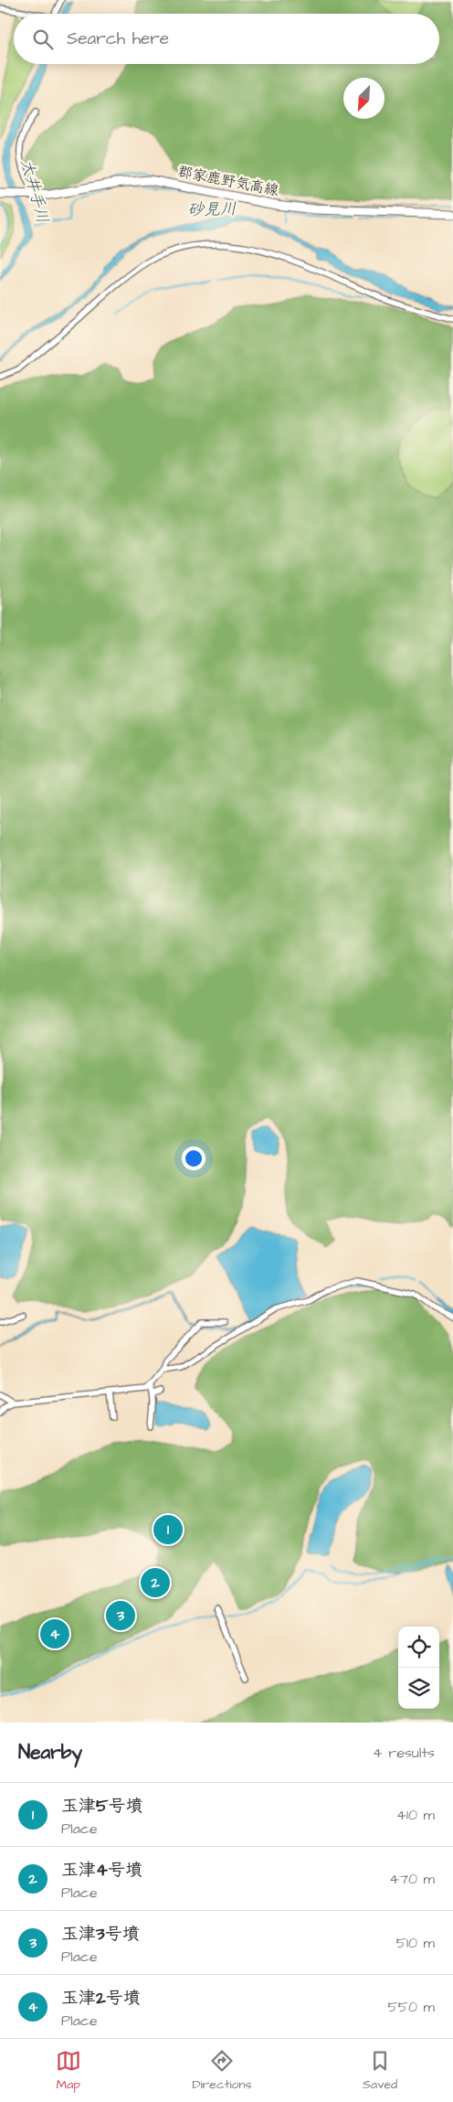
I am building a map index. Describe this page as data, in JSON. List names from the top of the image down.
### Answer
{
  "streets": {
    "main road": ["郡家鹿野気高線"]
  },
  "water": ["大井手川", "砂見川"],
  "north": "bottom left",
  "page": {
    "search": "Search here",
    "pins": [
      "1",
      "2",
      "3",
      "4"
    ],
    "heading": ["Nearby", "4 results"],
    "list": [
      {
        "mark": "1",
        "name": "玉津5号墳",
        "note": "Place",
        "value": "410 m"
      },
      {
        "mark": "2",
        "name": "玉津4号墳",
        "note": "Place",
        "value": "470 m"
      },
      {
        "mark": "3",
        "name": "玉津3号墳",
        "note": "Place",
        "value": "510 m"
      },
      {
        "mark": "4",
        "name": "玉津2号墳",
        "note": "Place",
        "value": "550 m"
      }
    ],
    "nav": ["Map", "Directions", "Saved"]
  }
}
